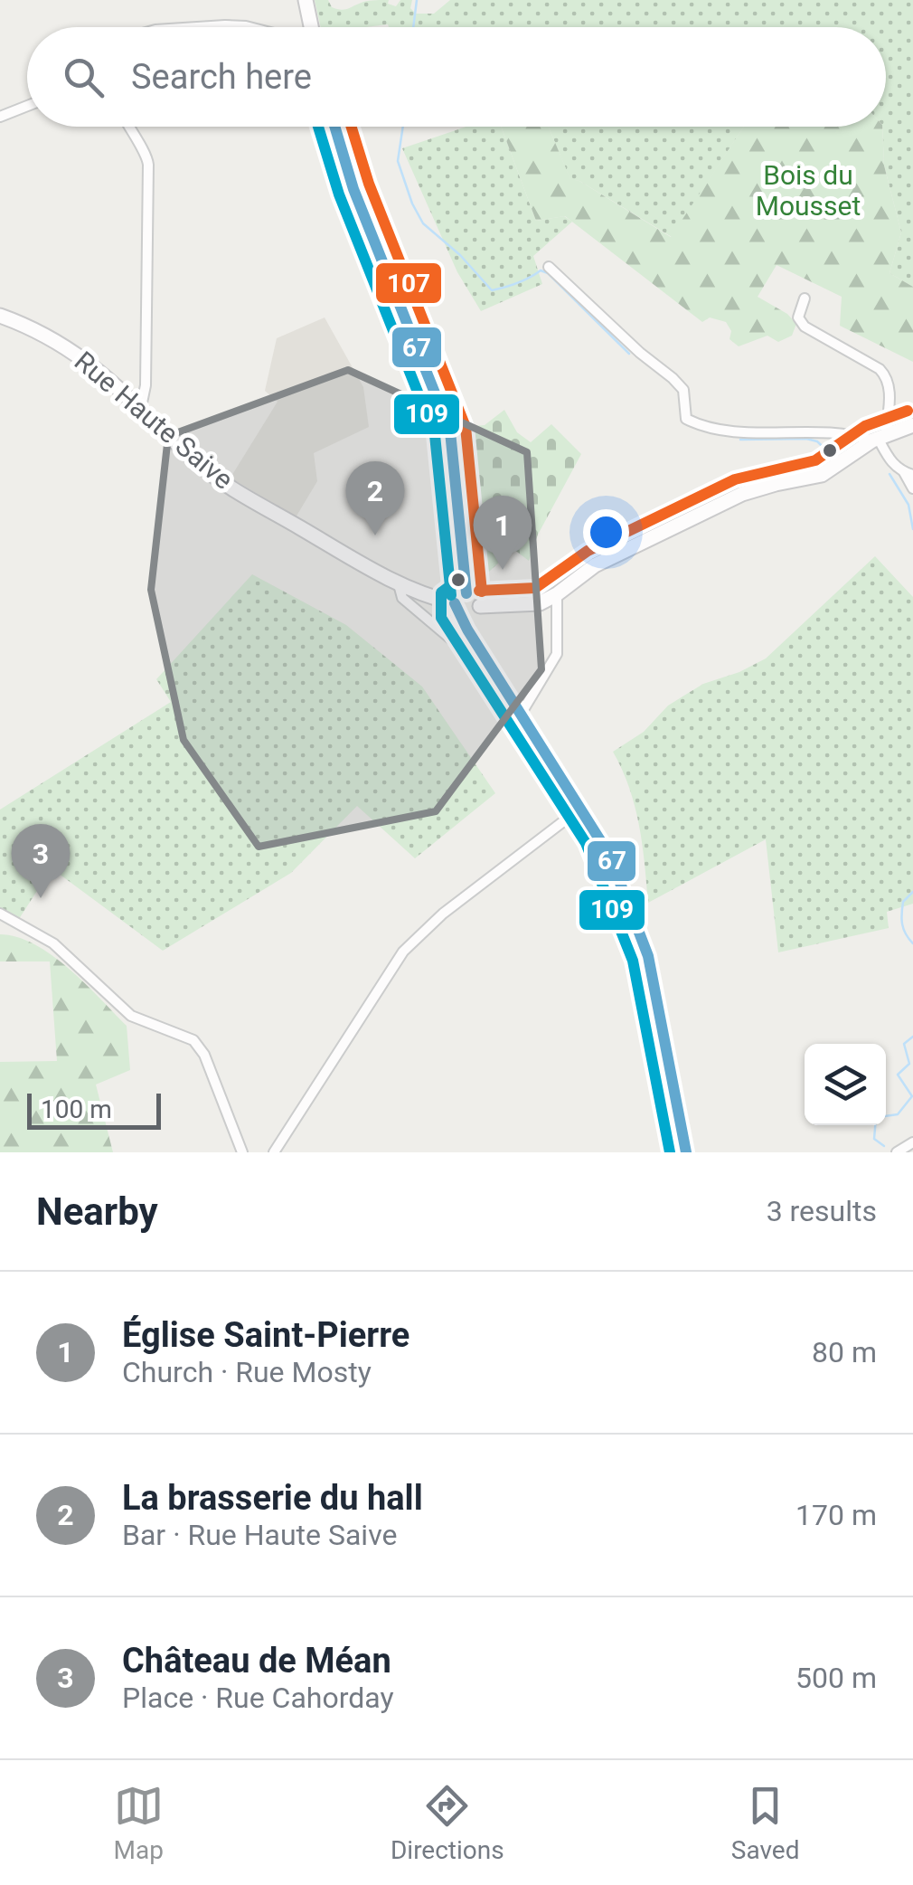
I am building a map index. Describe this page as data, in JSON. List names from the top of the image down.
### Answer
{
  "streets": {
    "street": ["Rue Haute Saive"]
  },
  "parks": ["Bois du Mousset"],
  "lines": ["transit line 67", "transit line 109", "transit line 107"],
  "scale_bar": "100 m",
  "page": {
    "search": "Search here",
    "pins": ["2", "1", "3"],
    "scale": "100 m",
    "heading": ["Nearby", "3 results"],
    "list": [
      {
        "mark": "1",
        "name": "Église Saint-Pierre",
        "note": "Church · Rue Mosty",
        "value": "80 m"
      },
      {
        "mark": "2",
        "name": "La brasserie du hall",
        "note": "Bar · Rue Haute Saive",
        "value": "170 m"
      },
      {
        "mark": "3",
        "name": "Château de Méan",
        "note": "Place · Rue Cahorday",
        "value": "500 m"
      }
    ],
    "nav": ["Map", "Directions", "Saved"]
  }
}
